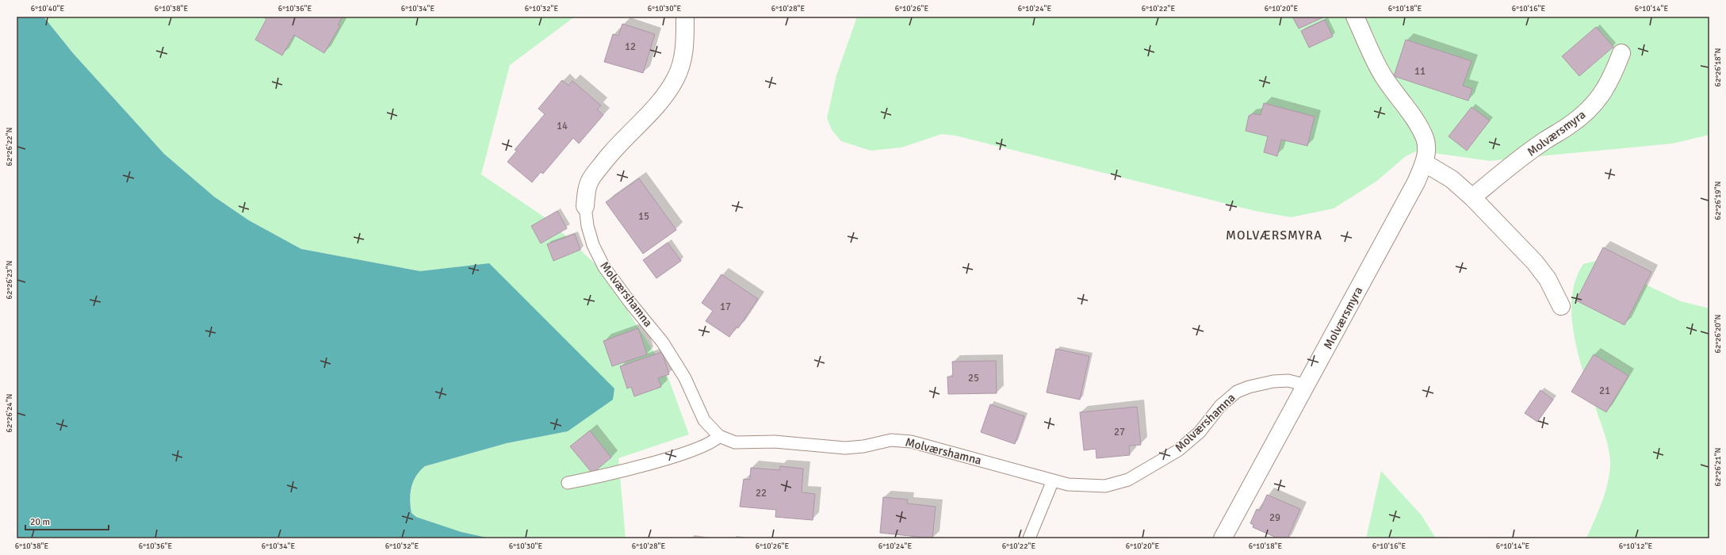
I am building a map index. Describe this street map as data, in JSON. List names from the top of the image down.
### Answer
{
  "streets": {
    "street": ["Molværsmyra", "Molværshamna"]
  },
  "crossings": [
    ["Molværsmyra", "Molværshamna"]
  ],
  "districts": ["MOLVÆRSMYRA"],
  "house_numbers": [
    "12",
    "11",
    "14",
    "15",
    "17",
    "25",
    "21",
    "27",
    "22",
    "29"
  ],
  "scale_bar": "20 m",
  "coordinates": [
    "6°10'40\"E",
    "6°10'38\"E",
    "6°10'36\"E",
    "6°10'34\"E",
    "6°10'32\"E",
    "6°10'30\"E",
    "6°10'28\"E",
    "6°10'26\"E",
    "6°10'24\"E",
    "6°10'22\"E",
    "6°10'20\"E",
    "6°10'18\"E",
    "6°10'16\"E",
    "6°10'14\"E",
    "62°26'18\"N",
    "62°26'22\"N",
    "62°26'19\"N",
    "62°26'23\"N",
    "62°26'20\"N",
    "62°26'24\"N",
    "62°26'21\"N",
    "6°10'12\"E"
  ]
}
